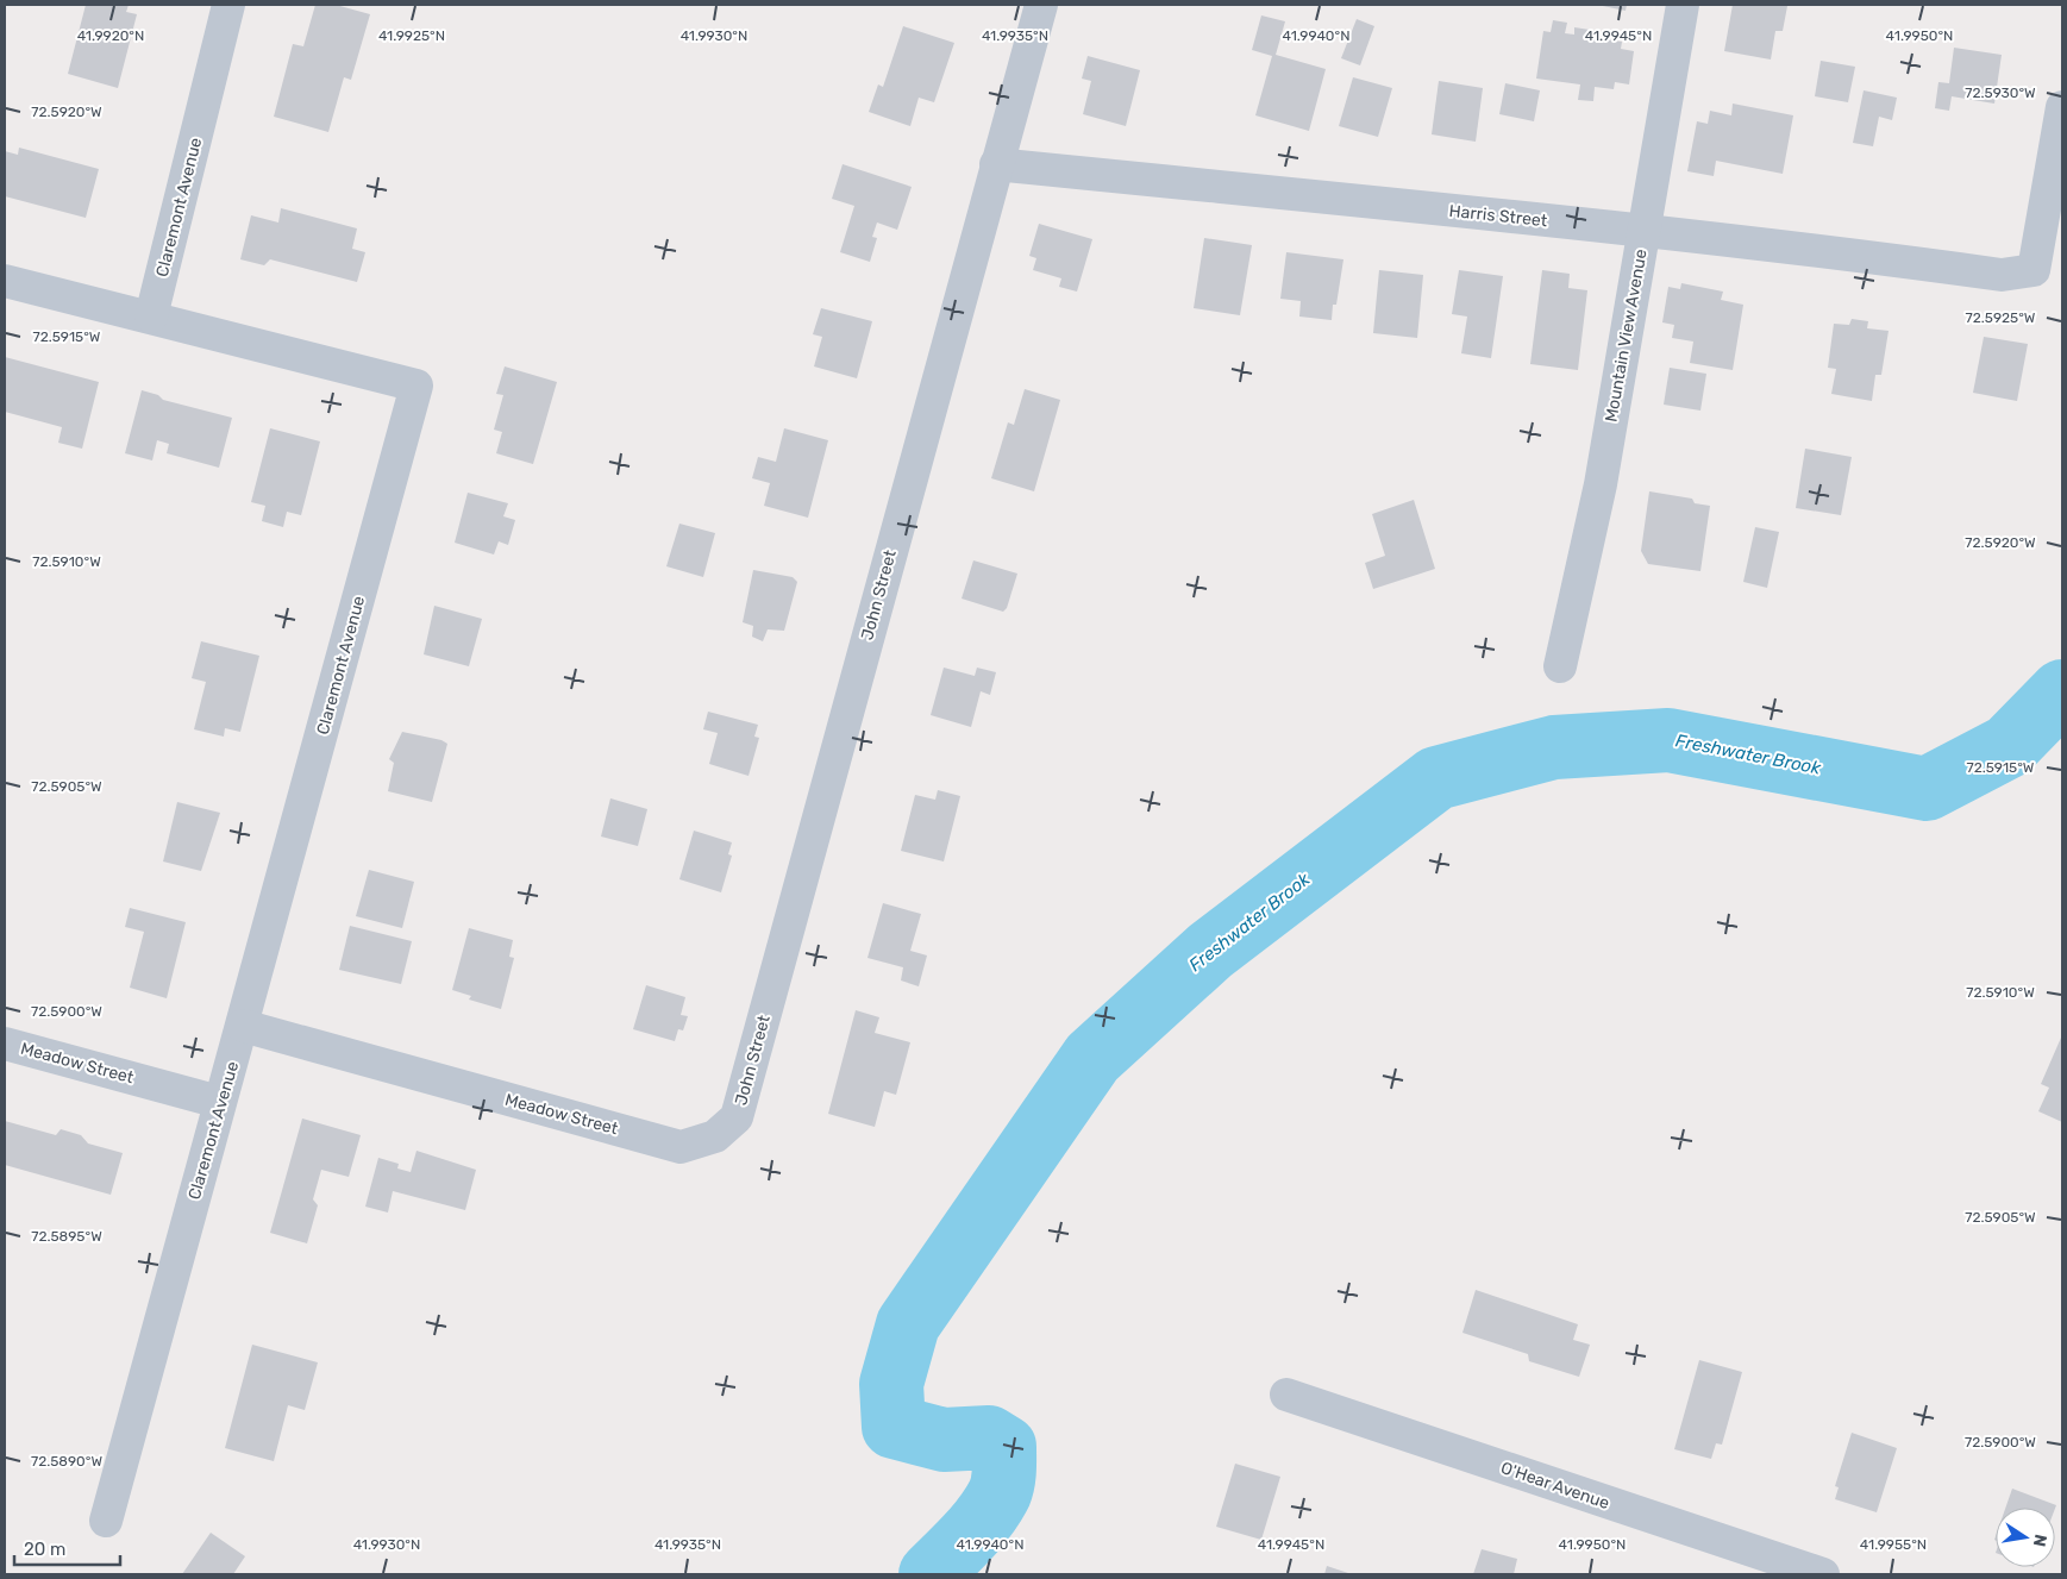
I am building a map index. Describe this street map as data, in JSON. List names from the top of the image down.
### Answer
{
  "streets": {
    "street": [
      "Claremont Avenue",
      "Harris Street",
      "Mountain View Avenue",
      "John Street",
      "Meadow Street",
      "O'Hear Avenue"
    ]
  },
  "crossings": [
    ["Claremont Avenue", "Meadow Street"],
    ["Harris Street", "Mountain View Avenue"],
    ["Harris Street", "John Street"],
    ["John Street", "Meadow Street"]
  ],
  "water": ["Freshwater Brook"],
  "scale_bar": "20 m",
  "north": "right",
  "coordinates": [
    "41.9920°N",
    "41.9925°N",
    "41.9930°N",
    "41.9935°N",
    "41.9940°N",
    "41.9945°N",
    "41.9950°N",
    "72.5930°W",
    "72.5920°W",
    "72.5925°W",
    "72.5915°W",
    "72.5910°W",
    "72.5905°W",
    "72.5900°W",
    "72.5895°W",
    "72.5890°W",
    "41.9955°N"
  ]
}
